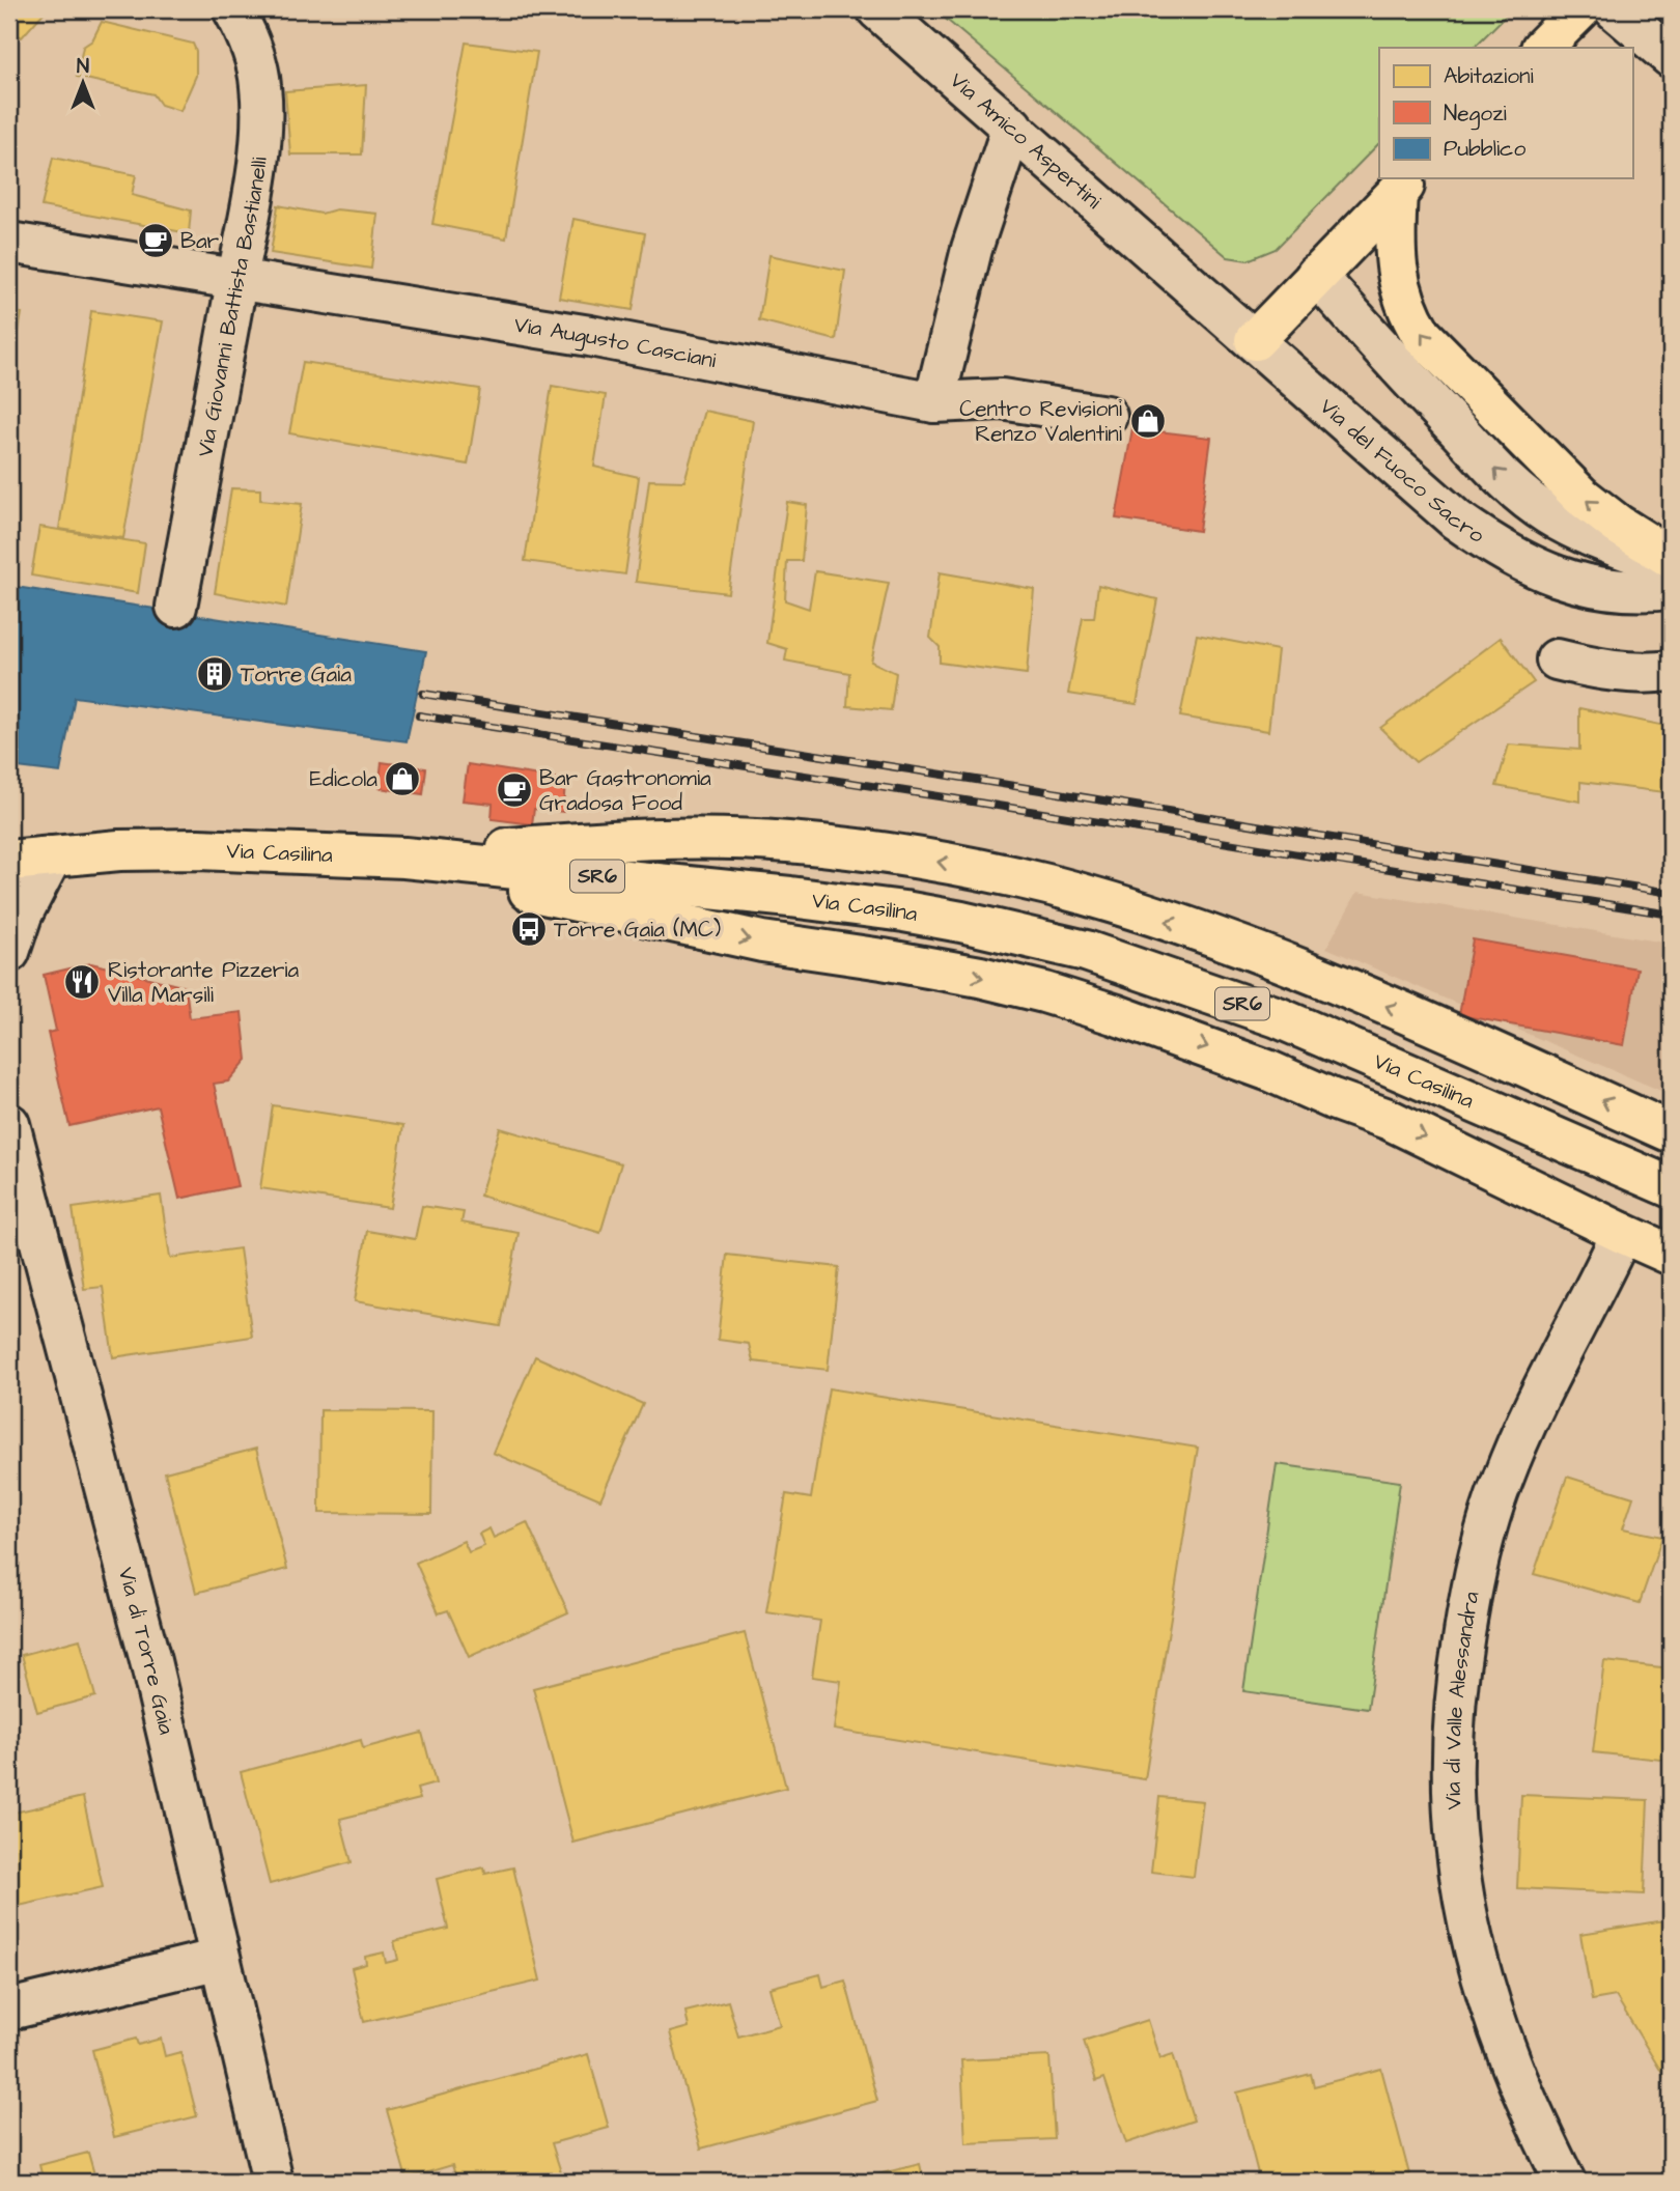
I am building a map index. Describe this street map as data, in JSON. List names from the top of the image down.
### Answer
{
  "streets": {
    "main road": ["Via Casilina", "SR6"],
    "street": [
      "Via Amico Aspertini",
      "Via Giovanni Battista Bastianelli",
      "Via Augusto Casciani",
      "Via del Fuoco Sacro",
      "Via di Torre Gaia",
      "Via di Valle Alessandra"
    ]
  },
  "crossings": [
    ["Via Amico Aspertini", "Via del Fuoco Sacro"],
    ["Via Giovanni Battista Bastianelli", "Via Augusto Casciani"]
  ],
  "places": {
    "cafe": ["Bar", "Bar Gastronomia Gradosa Food"],
    "shop": ["Centro Revisioni Renzo Valentini", "Edicola"],
    "building": ["Torre Gaia"],
    "bus stop": ["Torre Gaia (MC)"],
    "restaurant": ["Ristorante Pizzeria Villa Marsili"]
  },
  "legend": ["Abitazioni", "Negozi", "Pubblico"],
  "north": "top"
}
